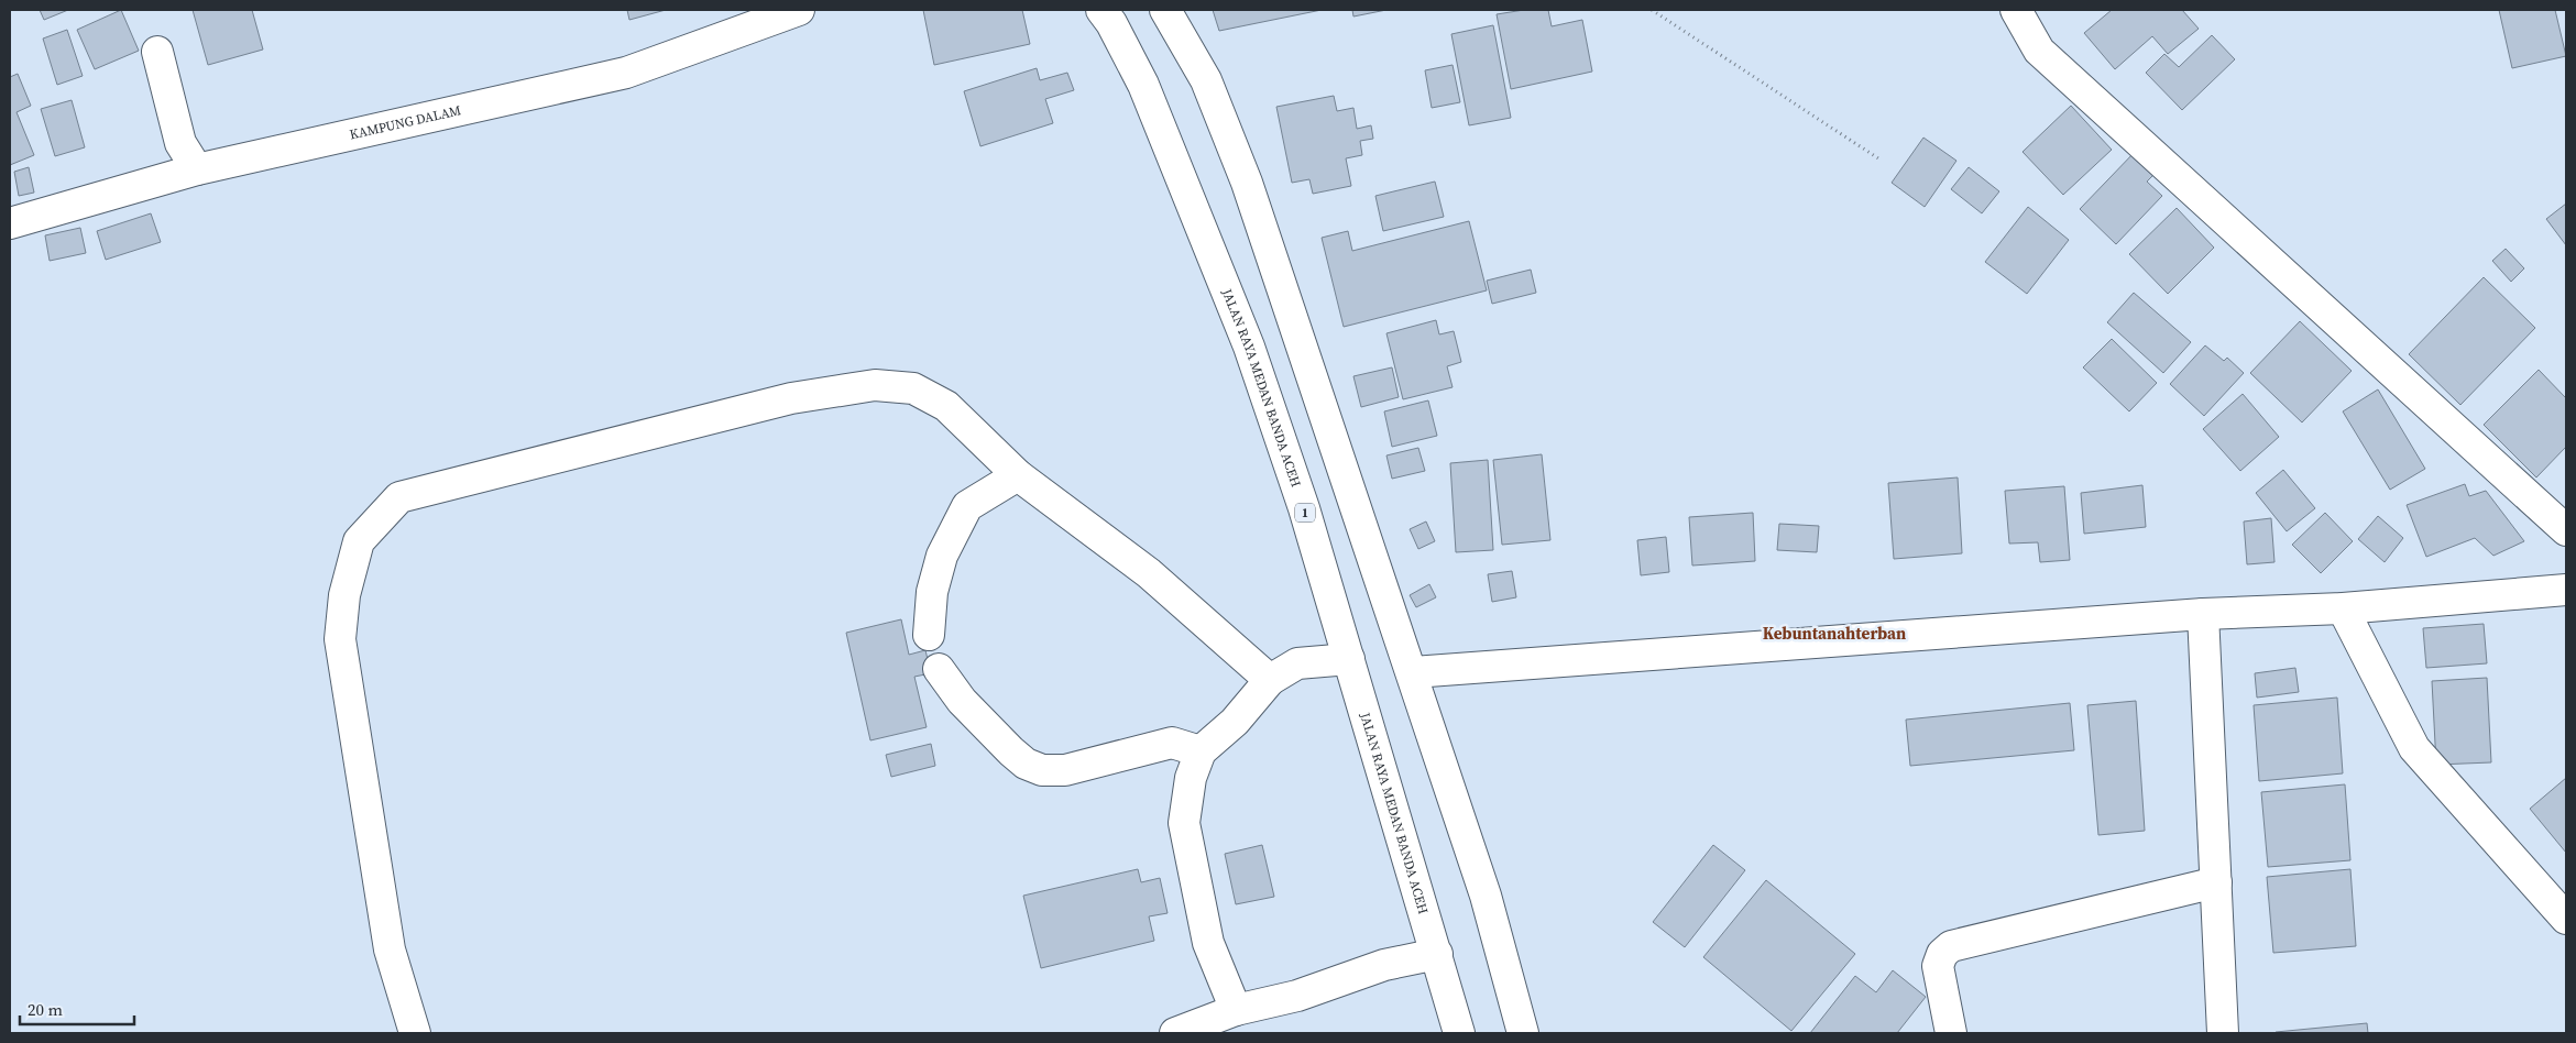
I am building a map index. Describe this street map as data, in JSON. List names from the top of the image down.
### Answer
{
  "streets": {
    "main road": ["KAMPUNG DALAM", "JALAN RAYA MEDAN BANDA ACEH", "1"]
  },
  "districts": ["Kebuntanahterban"],
  "scale_bar": "20 m"
}
